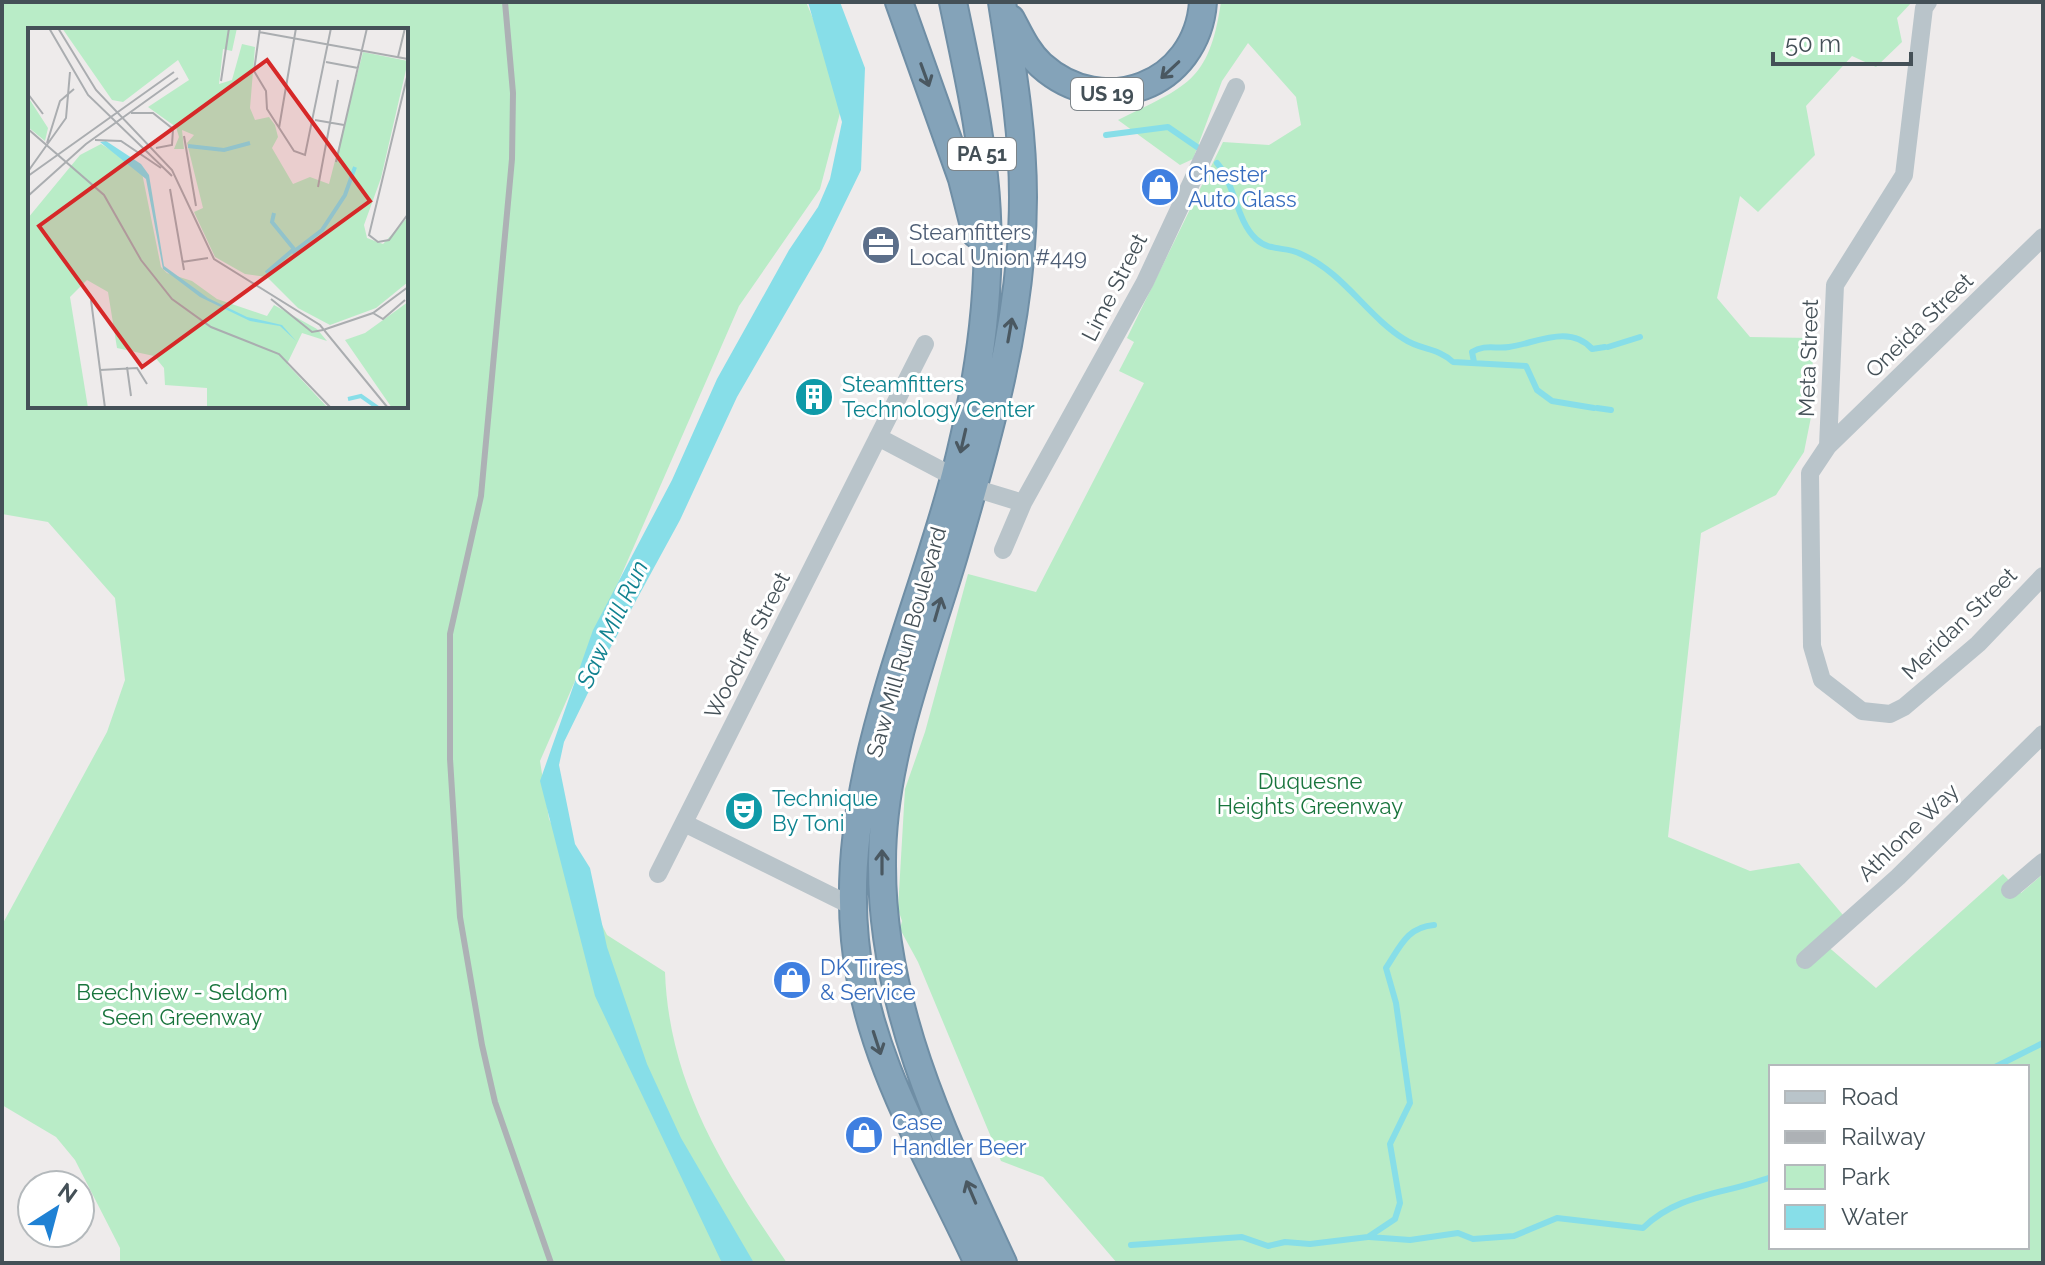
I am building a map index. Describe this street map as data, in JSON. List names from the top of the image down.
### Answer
{
  "streets": {
    "highway": ["US 19", "PA 51", "Saw Mill Run Boulevard"],
    "street": [
      "Lime Street",
      "Oneida Street",
      "Meta Street",
      "Meridan Street",
      "Woodruff Street",
      "Athlone Way"
    ]
  },
  "crossings": [
    ["US 19", "Saw Mill Run Boulevard"],
    ["Oneida Street", "Meta Street"],
    ["Meta Street", "Meridan Street"]
  ],
  "water": ["Saw Mill Run"],
  "parks": ["Duquesne Heights Greenway", "Beechview - Seldom Seen Greenway"],
  "places": {
    "shop": ["Chester Auto Glass", "DK Tires & Service", "Case Handler Beer"],
    "office": ["Steamfitters Local Union #449"],
    "building": ["Steamfitters Technology Center"],
    "theatre": ["Technique By Toni"]
  },
  "legend": [
    "Road",
    "Railway",
    "Park",
    "Water"
  ],
  "scale_bar": "50 m",
  "north": "top right"
}
